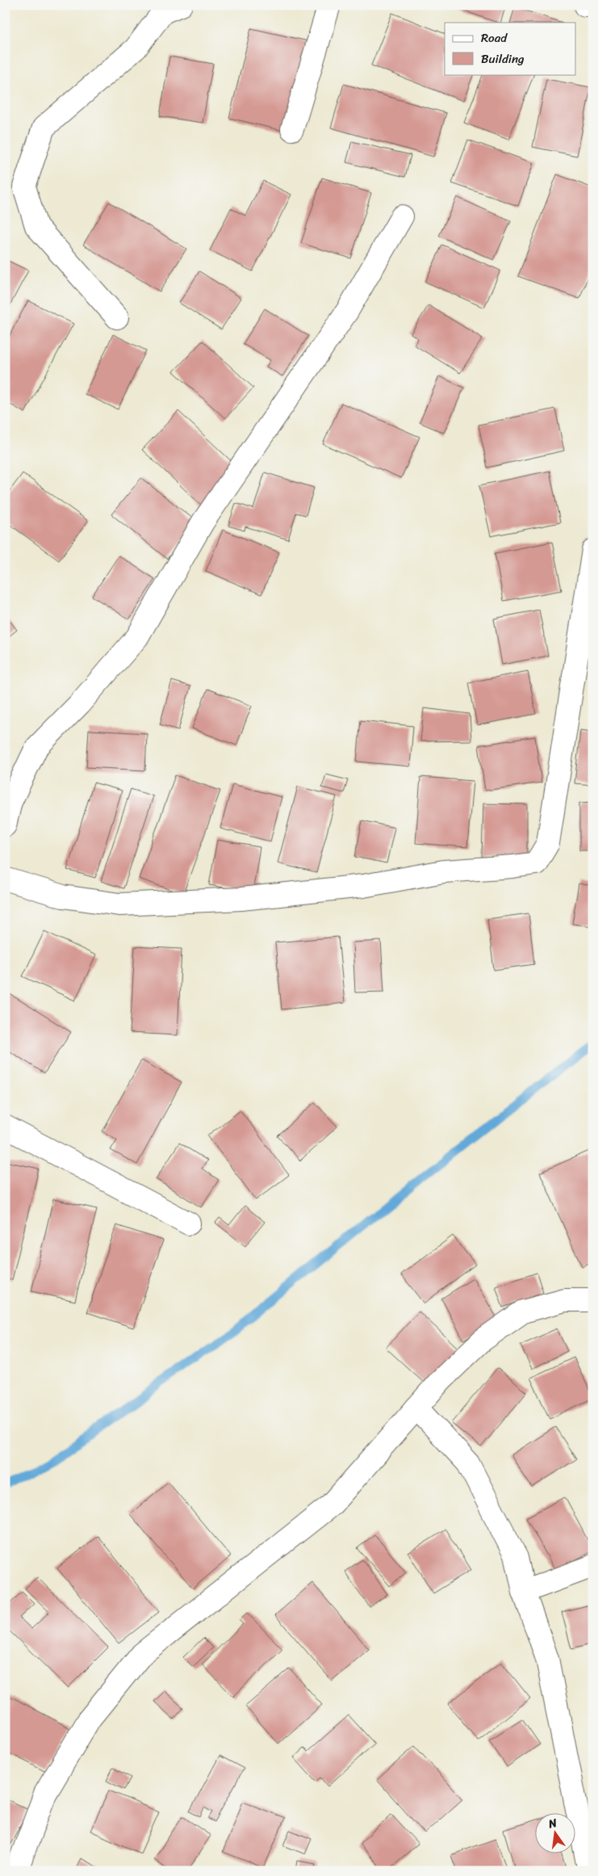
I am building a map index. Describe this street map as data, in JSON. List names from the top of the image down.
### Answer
{
  "legend": ["Road", "Building"],
  "north": "top"
}
